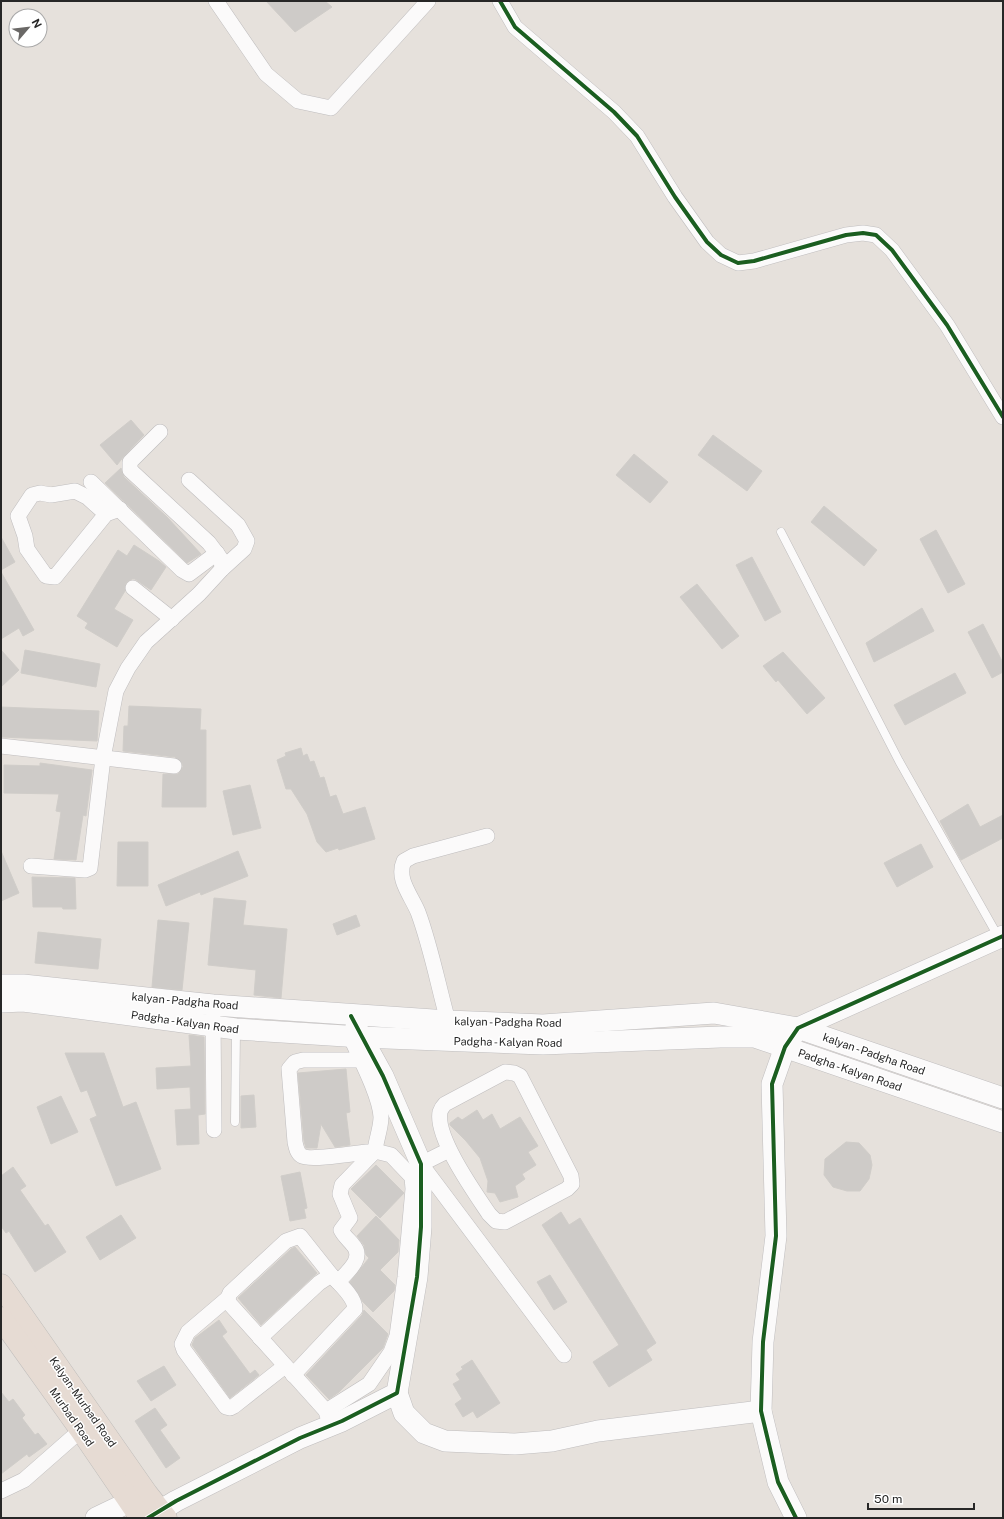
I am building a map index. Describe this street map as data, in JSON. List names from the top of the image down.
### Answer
{
  "streets": {
    "highway": ["Kalyan-Murbad Road", "Murbad Road"],
    "main road": ["kalyan - Padgha Road", "Padgha - Kalyan Road"]
  },
  "crossings": [
    ["kalyan - Padgha Road", "Padgha - Kalyan Road"],
    ["Kalyan-Murbad Road", "Murbad Road"]
  ],
  "scale_bar": "50 m",
  "north": "top right"
}
